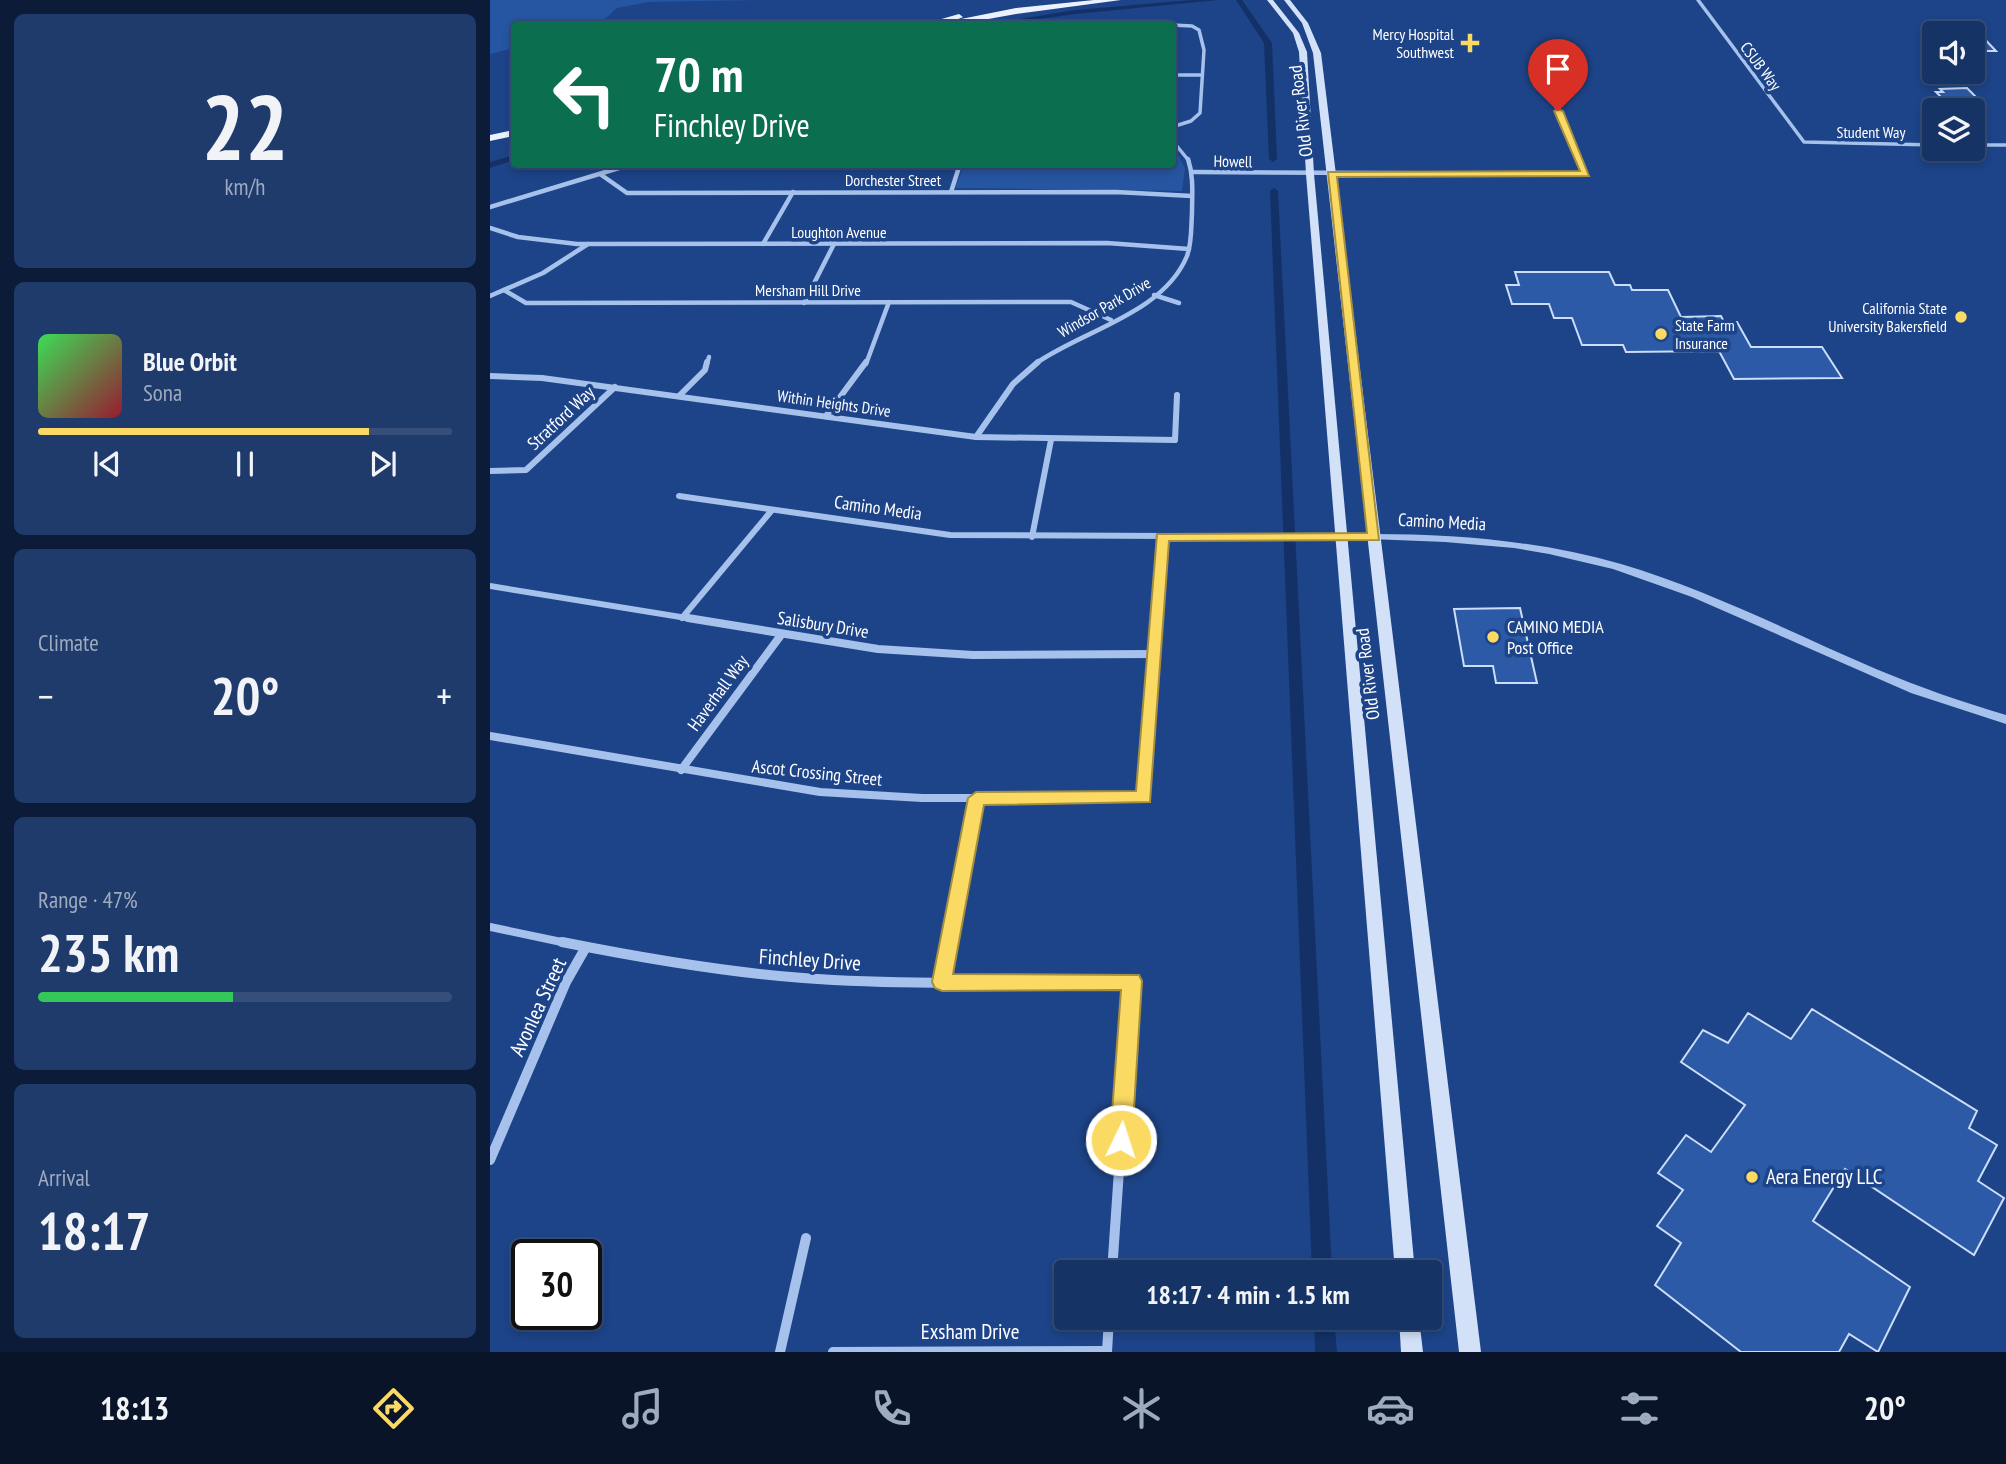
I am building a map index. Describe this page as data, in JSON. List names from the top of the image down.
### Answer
{
  "streets": {
    "main road": ["Old River Road"],
    "street": [
      "CSUB Way",
      "Student Way",
      "Howell",
      "Dorchester Street",
      "Loughton Avenue",
      "Mersham Hill Drive",
      "Windsor Park Drive",
      "Within Heights Drive",
      "Stratford Way",
      "Camino Media",
      "Salisbury Drive",
      "Haverhall Way",
      "Ascot Crossing Street",
      "Finchley Drive",
      "Avonlea Street",
      "Exsham Drive"
    ]
  },
  "crossings": [
    ["CSUB Way", "Student Way"],
    ["Old River Road", "Howell"],
    ["Old River Road", "Camino Media"],
    ["Howell", "Windsor Park Drive"],
    ["Dorchester Street", "Windsor Park Drive"],
    ["Loughton Avenue", "Windsor Park Drive"],
    ["Mersham Hill Drive", "Windsor Park Drive"],
    ["Windsor Park Drive", "Within Heights Drive"],
    ["Within Heights Drive", "Stratford Way"],
    ["Salisbury Drive", "Haverhall Way"],
    ["Salisbury Drive", "Ascot Crossing Street"],
    ["Haverhall Way", "Ascot Crossing Street"],
    ["Finchley Drive", "Avonlea Street"]
  ],
  "places": {
    "health": ["Mercy Hospital Southwest"],
    "other": [
      "California State University Bakersfield",
      "State Farm Insurance",
      "CAMINO MEDIA Post Office",
      "Aera Energy LLC"
    ]
  },
  "page": {
    "tile": [
      ["22", "km/h"],
      "Climate",
      ["Range · 47%", "235 km"],
      ["Arrival", "18:17"]
    ],
    "turn": ["70 m", "Finchley Drive"],
    "song": ["Blue Orbit", "Sona"],
    "heat": ["−", "20°", "+"],
    "limit": "30",
    "trip": "18:17 · 4 min · 1.5 km",
    "tabs": ["18:13", "20°"]
  }
}
